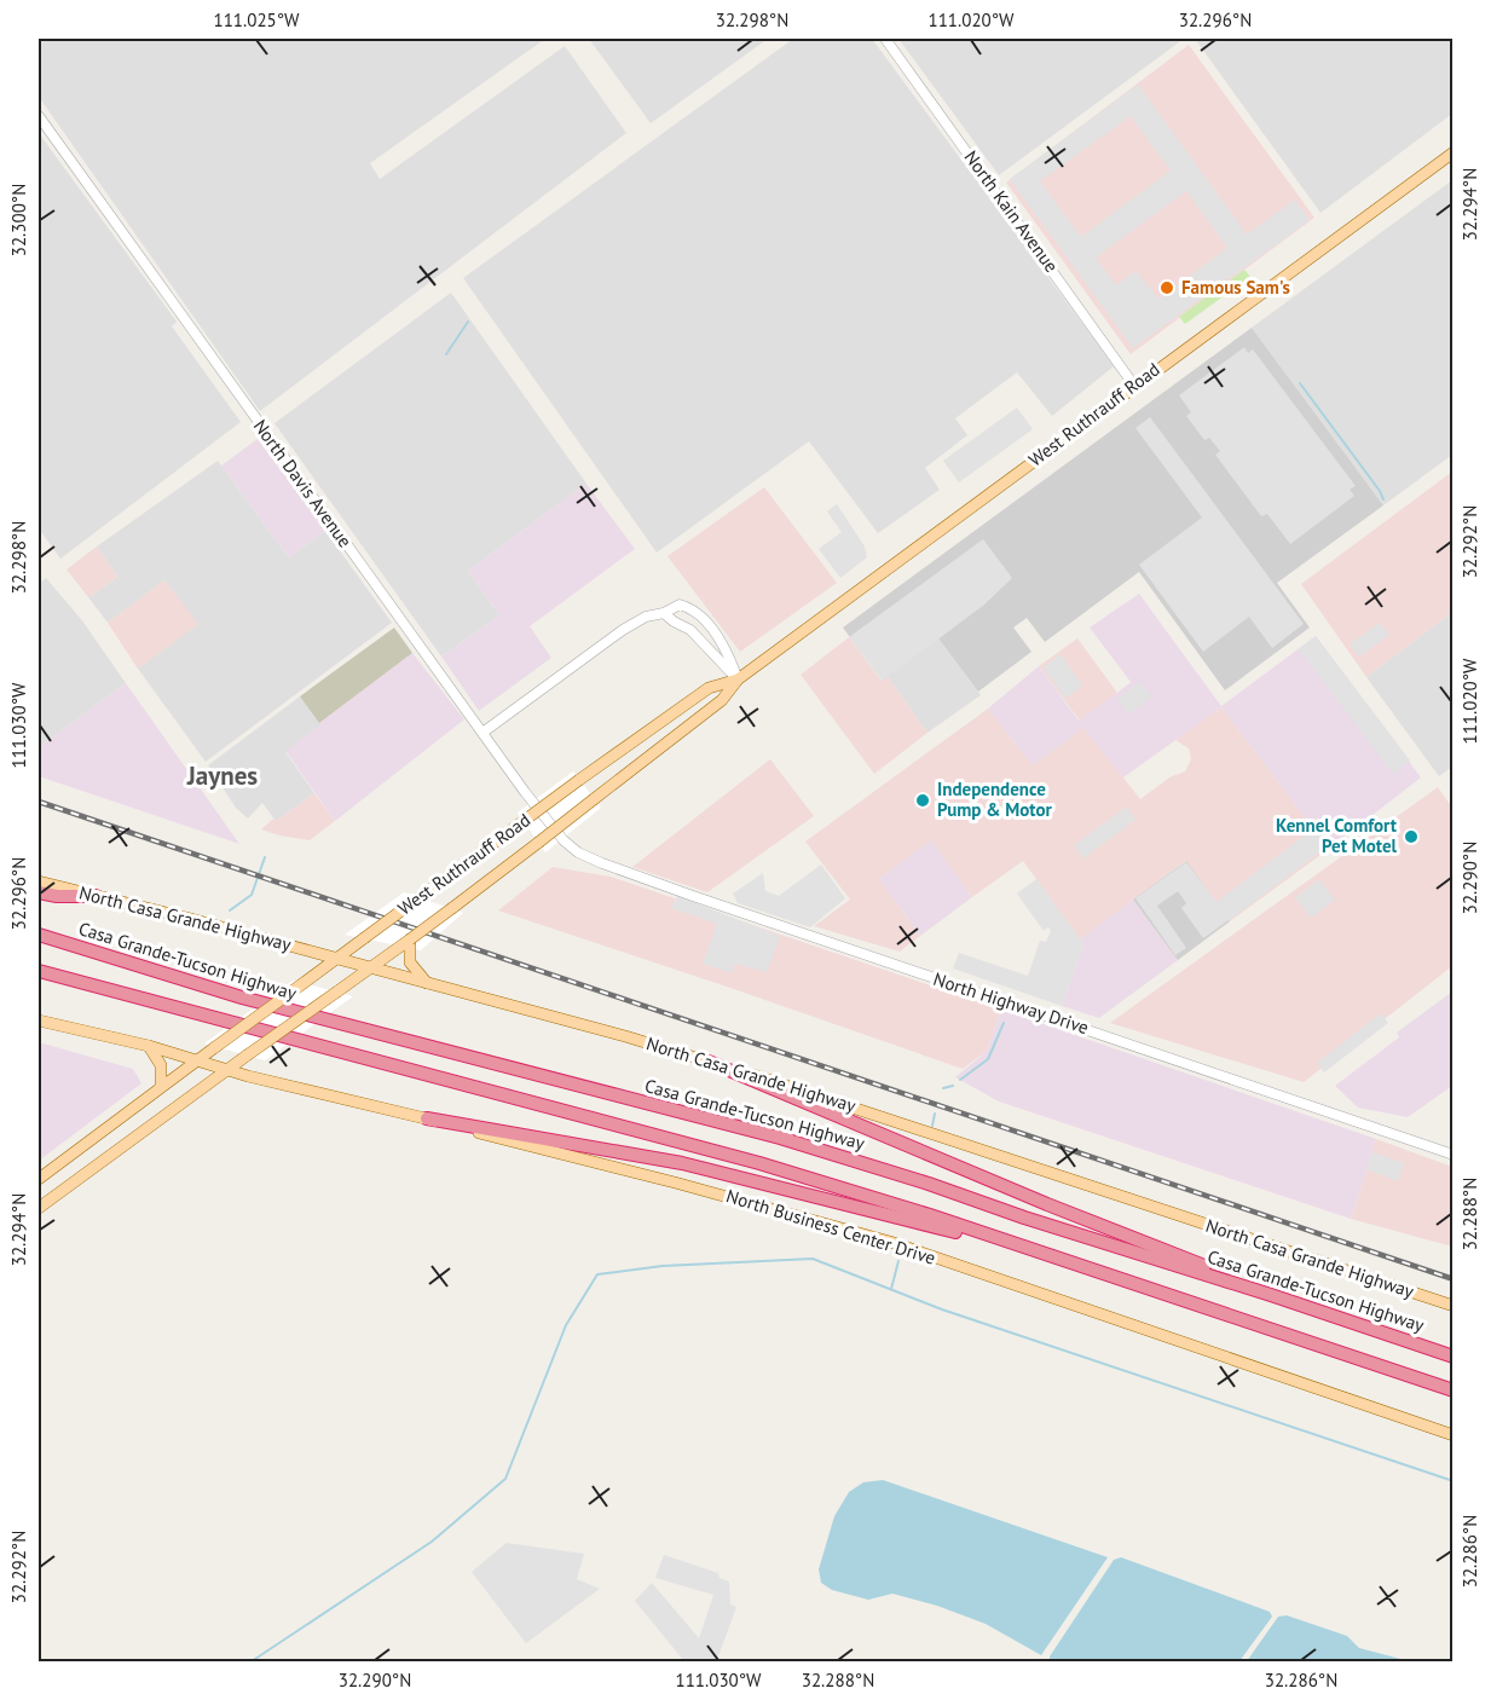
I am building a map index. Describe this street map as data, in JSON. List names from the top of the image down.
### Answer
{
  "streets": {
    "highway": ["Casa Grande-Tucson Highway"],
    "main road": ["West Ruthrauff Road", "North Casa Grande Highway", "North Business Center Drive"],
    "street": ["North Kain Avenue", "North Davis Avenue", "North Highway Drive"]
  },
  "crossings": [
    ["North Kain Avenue", "West Ruthrauff Road"],
    ["West Ruthrauff Road", "North Casa Grande Highway"],
    ["West Ruthrauff Road", "North Business Center Drive"],
    ["North Davis Avenue", "North Highway Drive"]
  ],
  "districts": ["Jaynes"],
  "places": ["Famous Sam's", "Independence Pump & Motor", "Kennel Comfort Pet Motel"],
  "coordinates": [
    "111.025°W",
    "32.298°N",
    "111.020°W",
    "32.296°N",
    "32.294°N",
    "32.300°N",
    "32.292°N",
    "111.030°W",
    "32.290°N",
    "32.288°N",
    "32.286°N"
  ]
}
